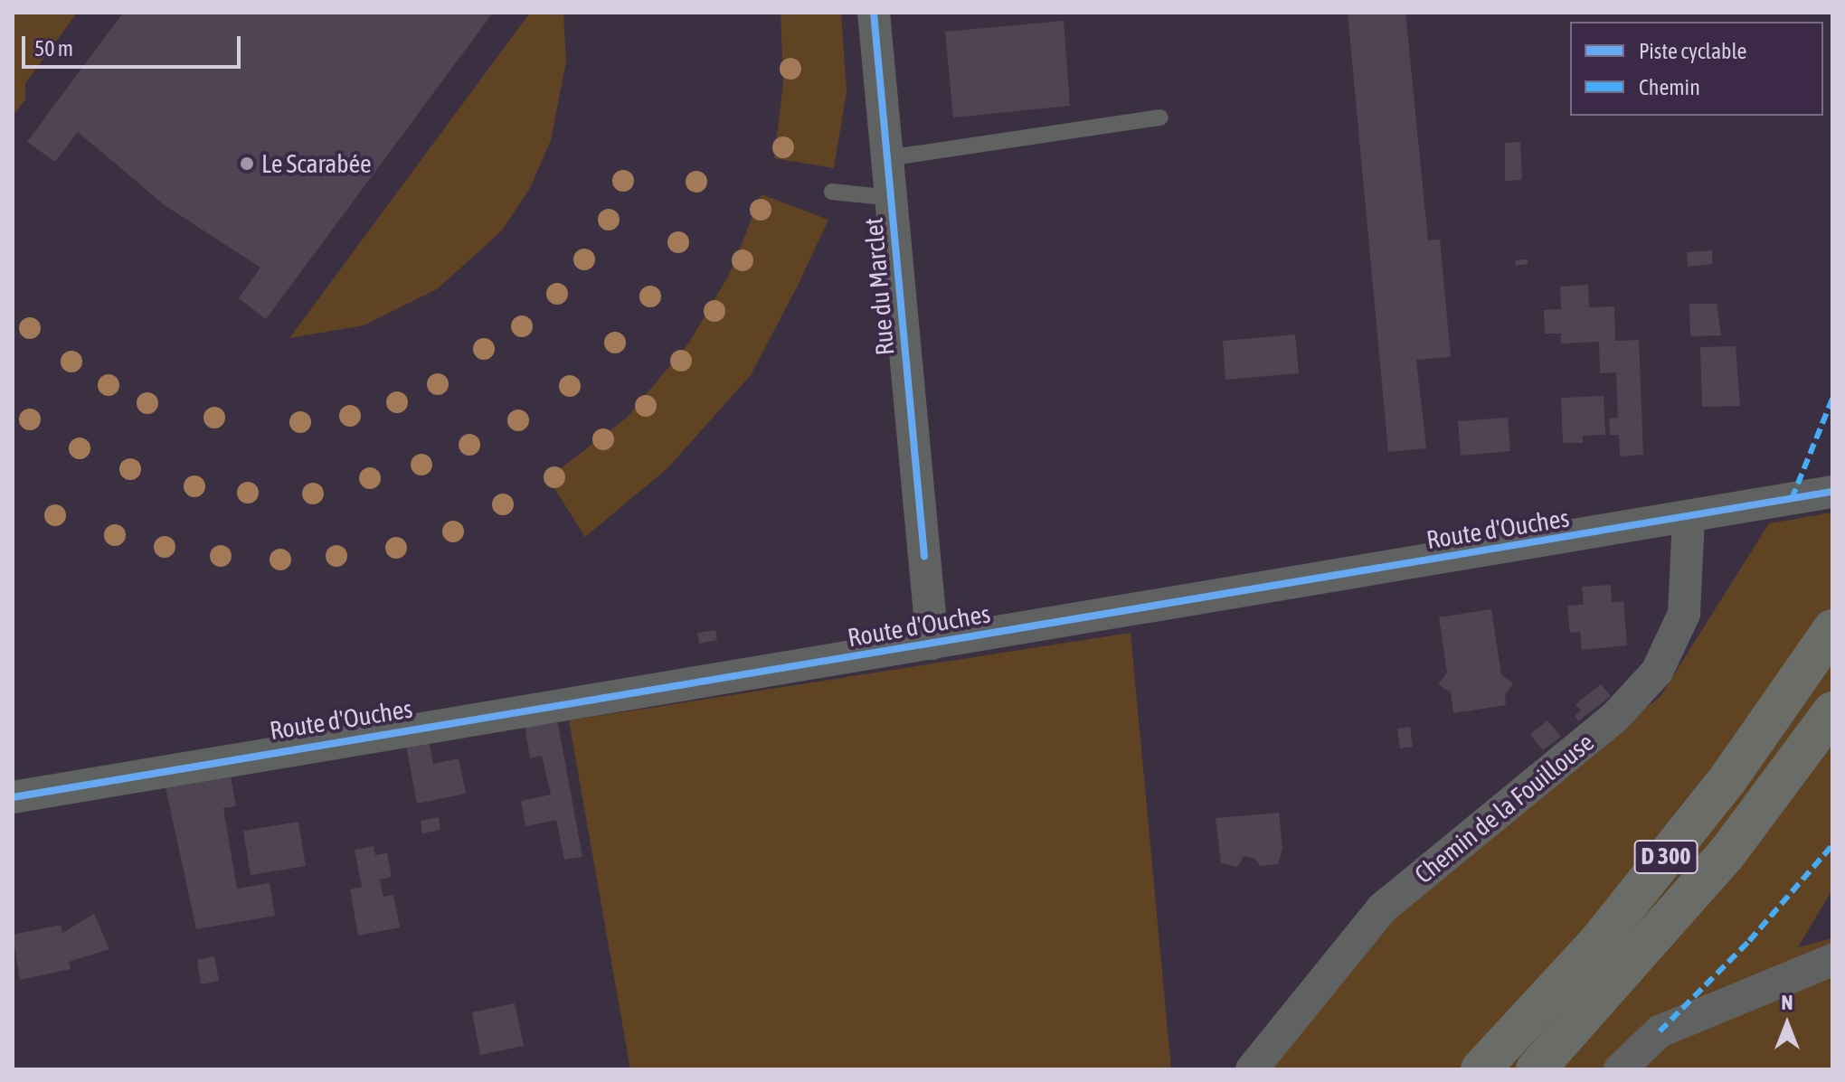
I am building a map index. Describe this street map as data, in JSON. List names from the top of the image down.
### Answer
{
  "streets": {
    "main road": ["D 300"],
    "street": ["Rue du Marclet", "Route d'Ouches", "Chemin de la Fouillouse"]
  },
  "crossings": [
    ["Rue du Marclet", "Route d'Ouches"],
    ["Route d'Ouches", "Chemin de la Fouillouse"]
  ],
  "places": ["Le Scarabée"],
  "legend": ["Piste cyclable", "Chemin"],
  "scale_bar": "50 m",
  "north": "top"
}
